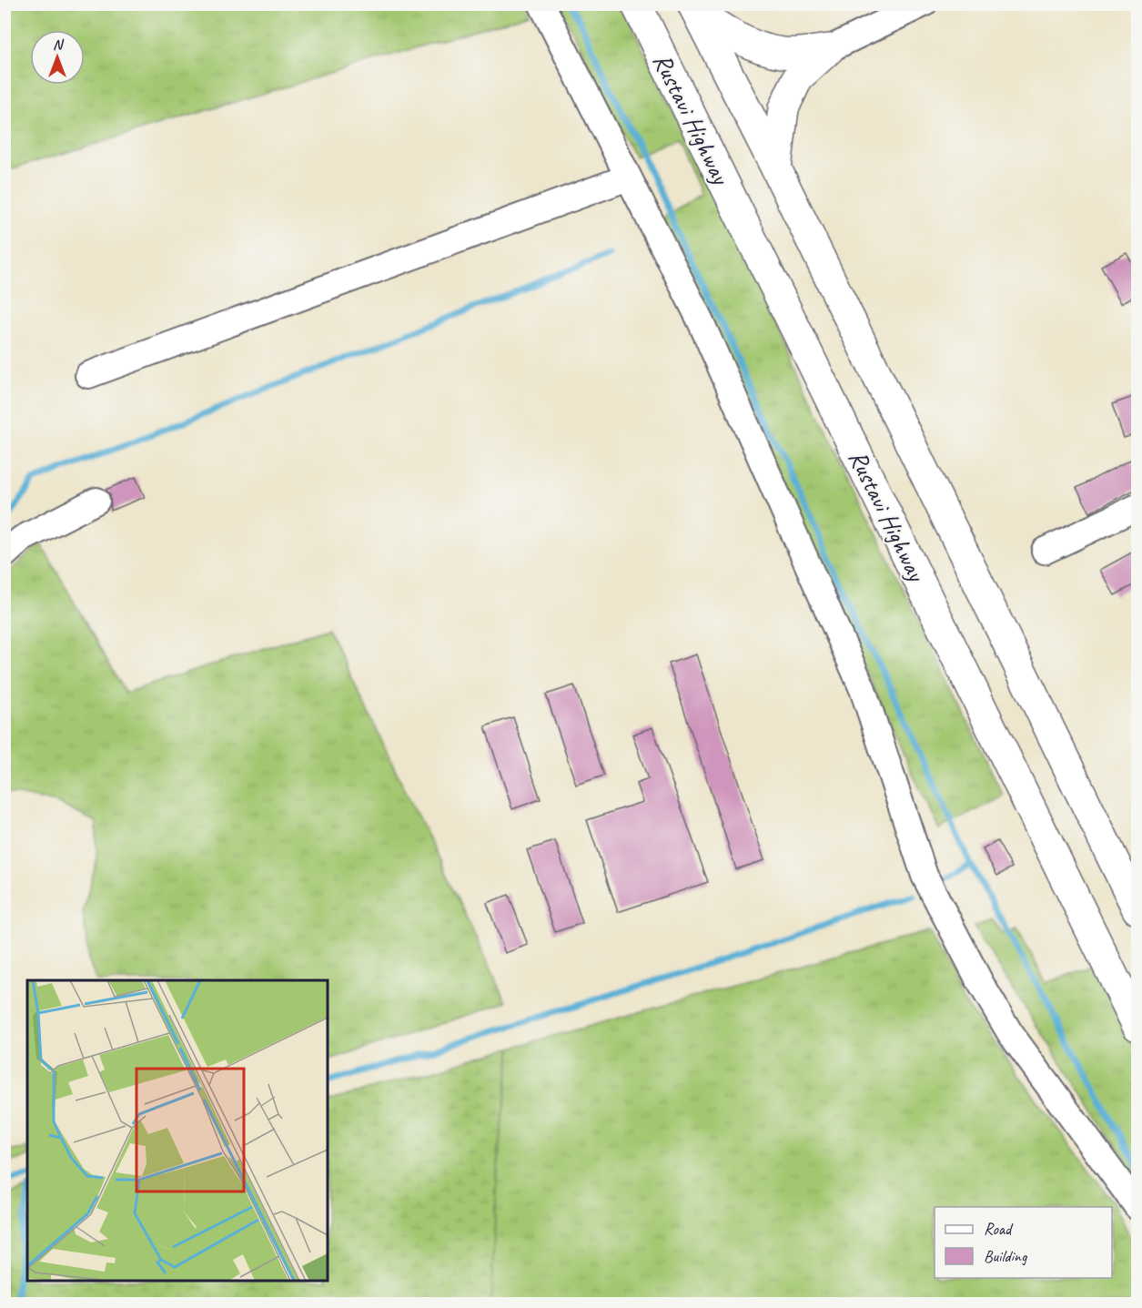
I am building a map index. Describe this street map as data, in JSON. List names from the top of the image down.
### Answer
{
  "streets": {
    "highway": ["Rustavi Highway"]
  },
  "legend": ["Road", "Building"],
  "north": "top"
}
